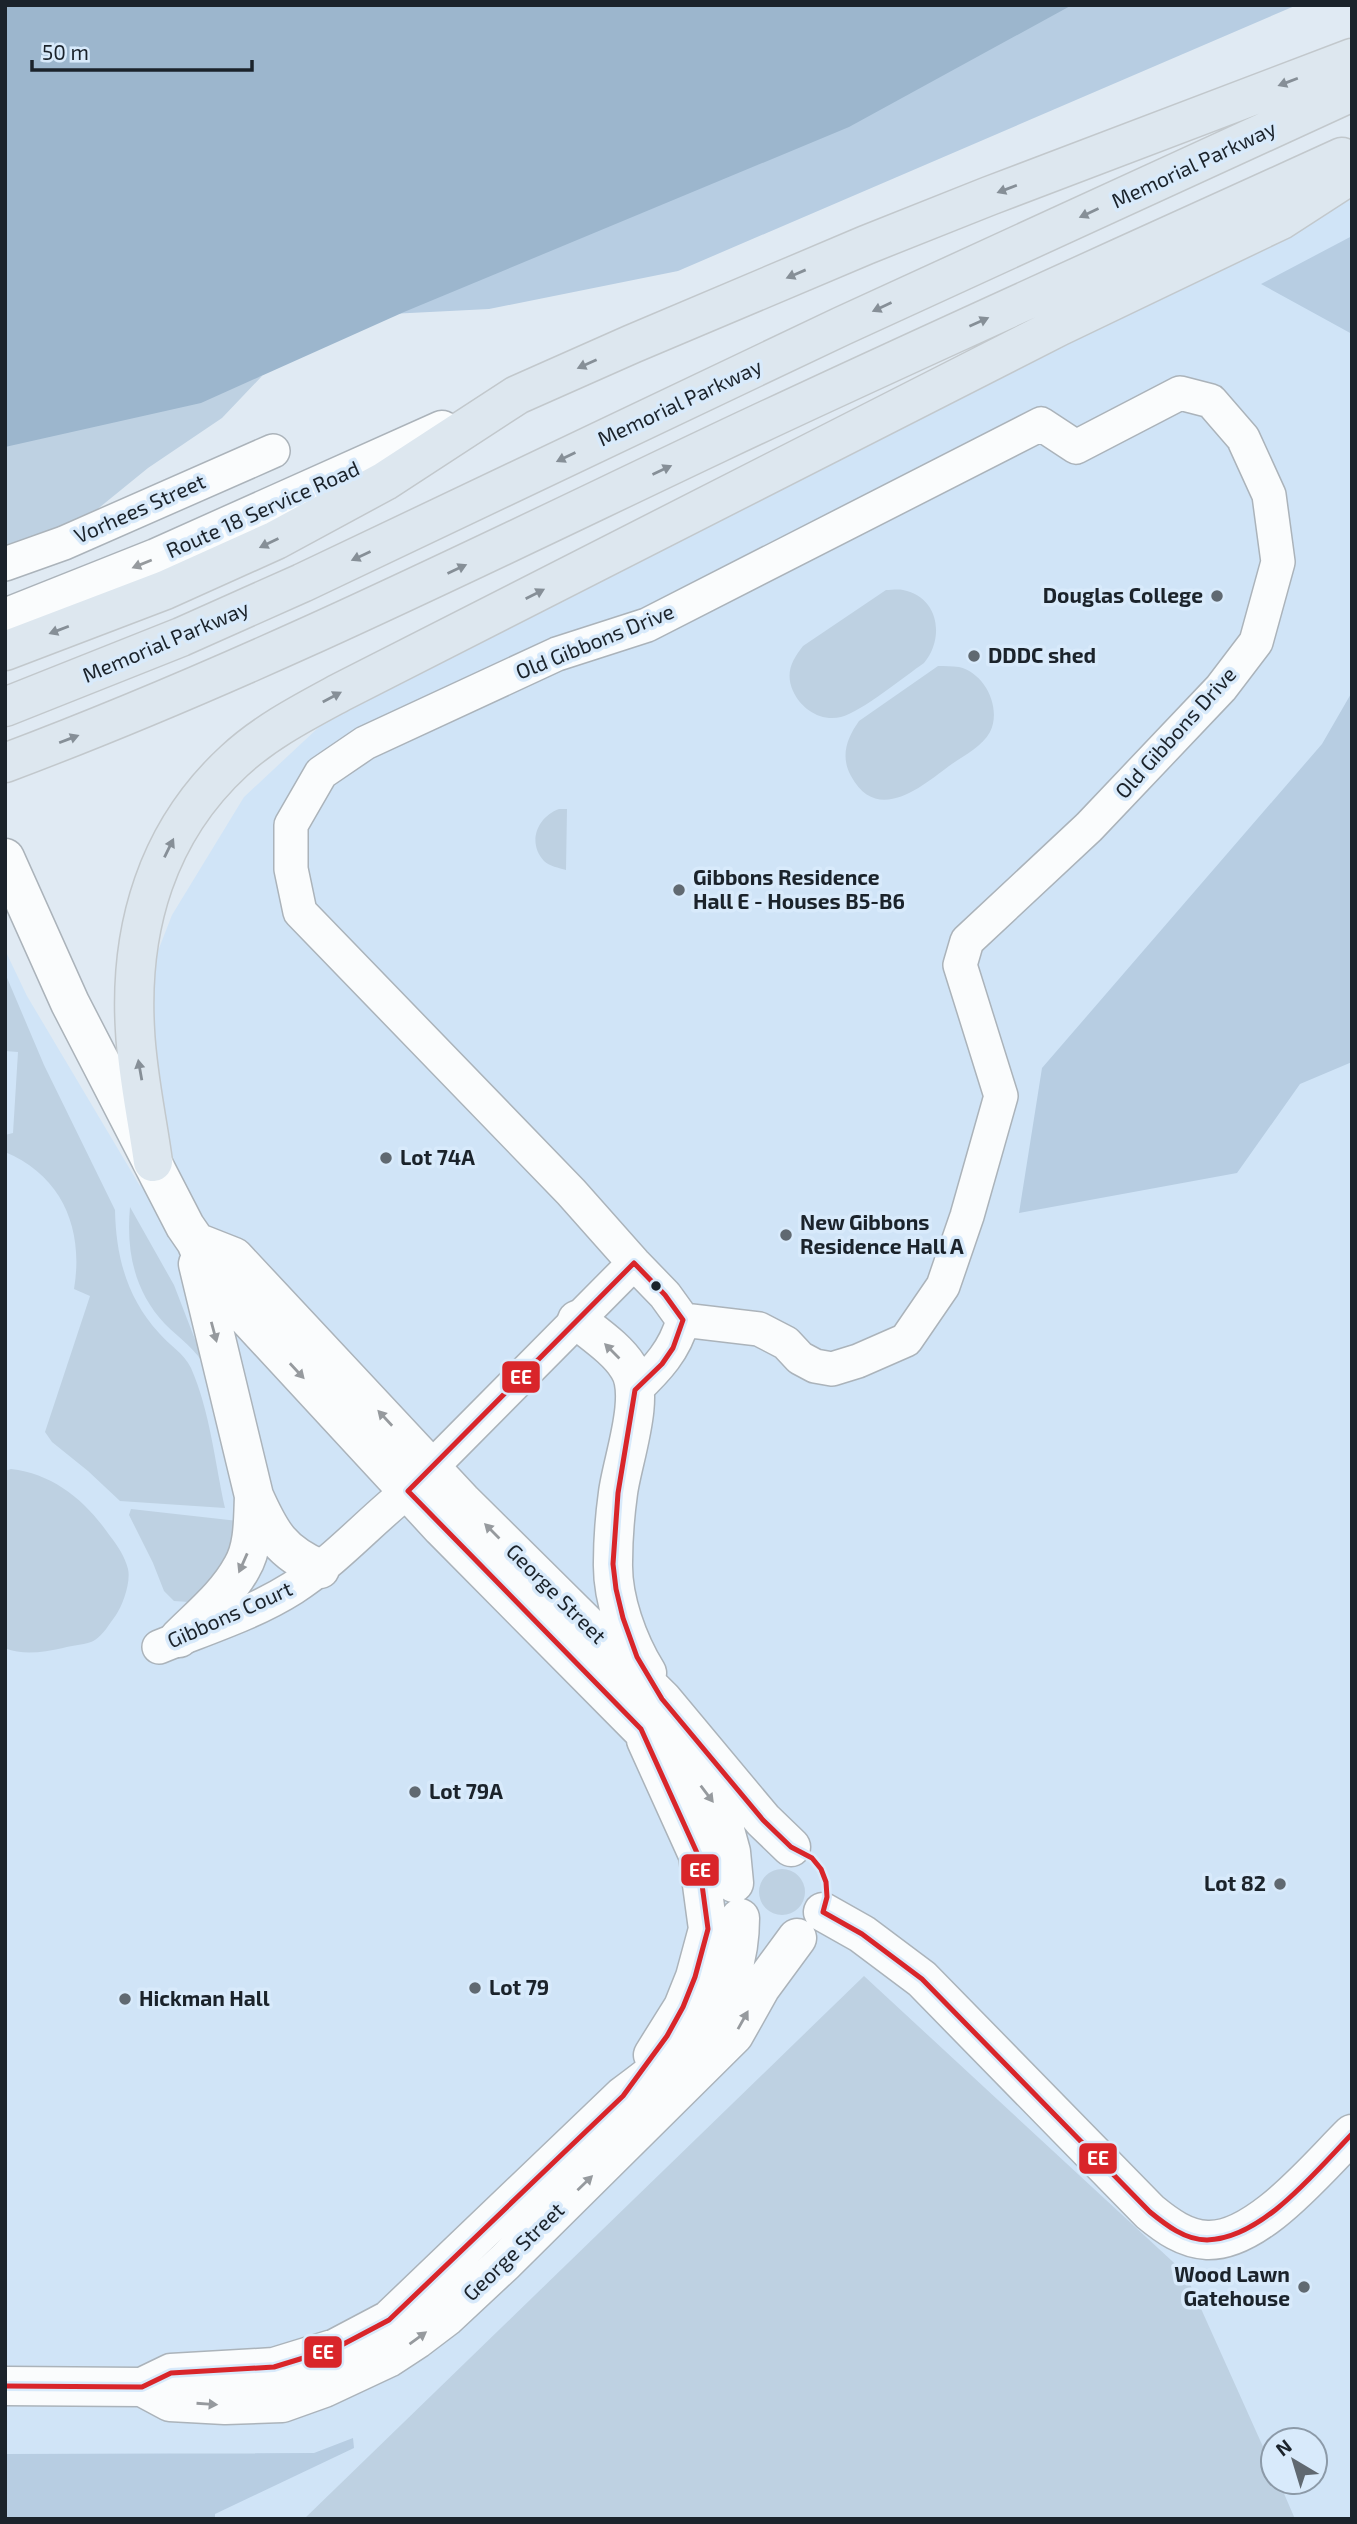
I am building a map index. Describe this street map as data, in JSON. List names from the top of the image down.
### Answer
{
  "streets": {
    "highway": ["Memorial Parkway"],
    "main road": ["Route 18 Service Road", "George Street"],
    "street": ["Vorhees Street", "Old Gibbons Drive", "Gibbons Court"]
  },
  "crossings": [
    ["Old Gibbons Drive", "Gibbons Court"],
    ["George Street", "Gibbons Court"]
  ],
  "one_way": ["Route 18 Service Road"],
  "places": [
    "Douglas College",
    "DDDC shed",
    "Gibbons Residence Hall E - Houses B5-B6",
    "Lot 74A",
    "New Gibbons Residence Hall A",
    "Lot 79A",
    "Lot 82",
    "Lot 79",
    "Hickman Hall",
    "Wood Lawn Gatehouse"
  ],
  "lines": ["transit line EE"],
  "scale_bar": "50 m",
  "north": "top left"
}
